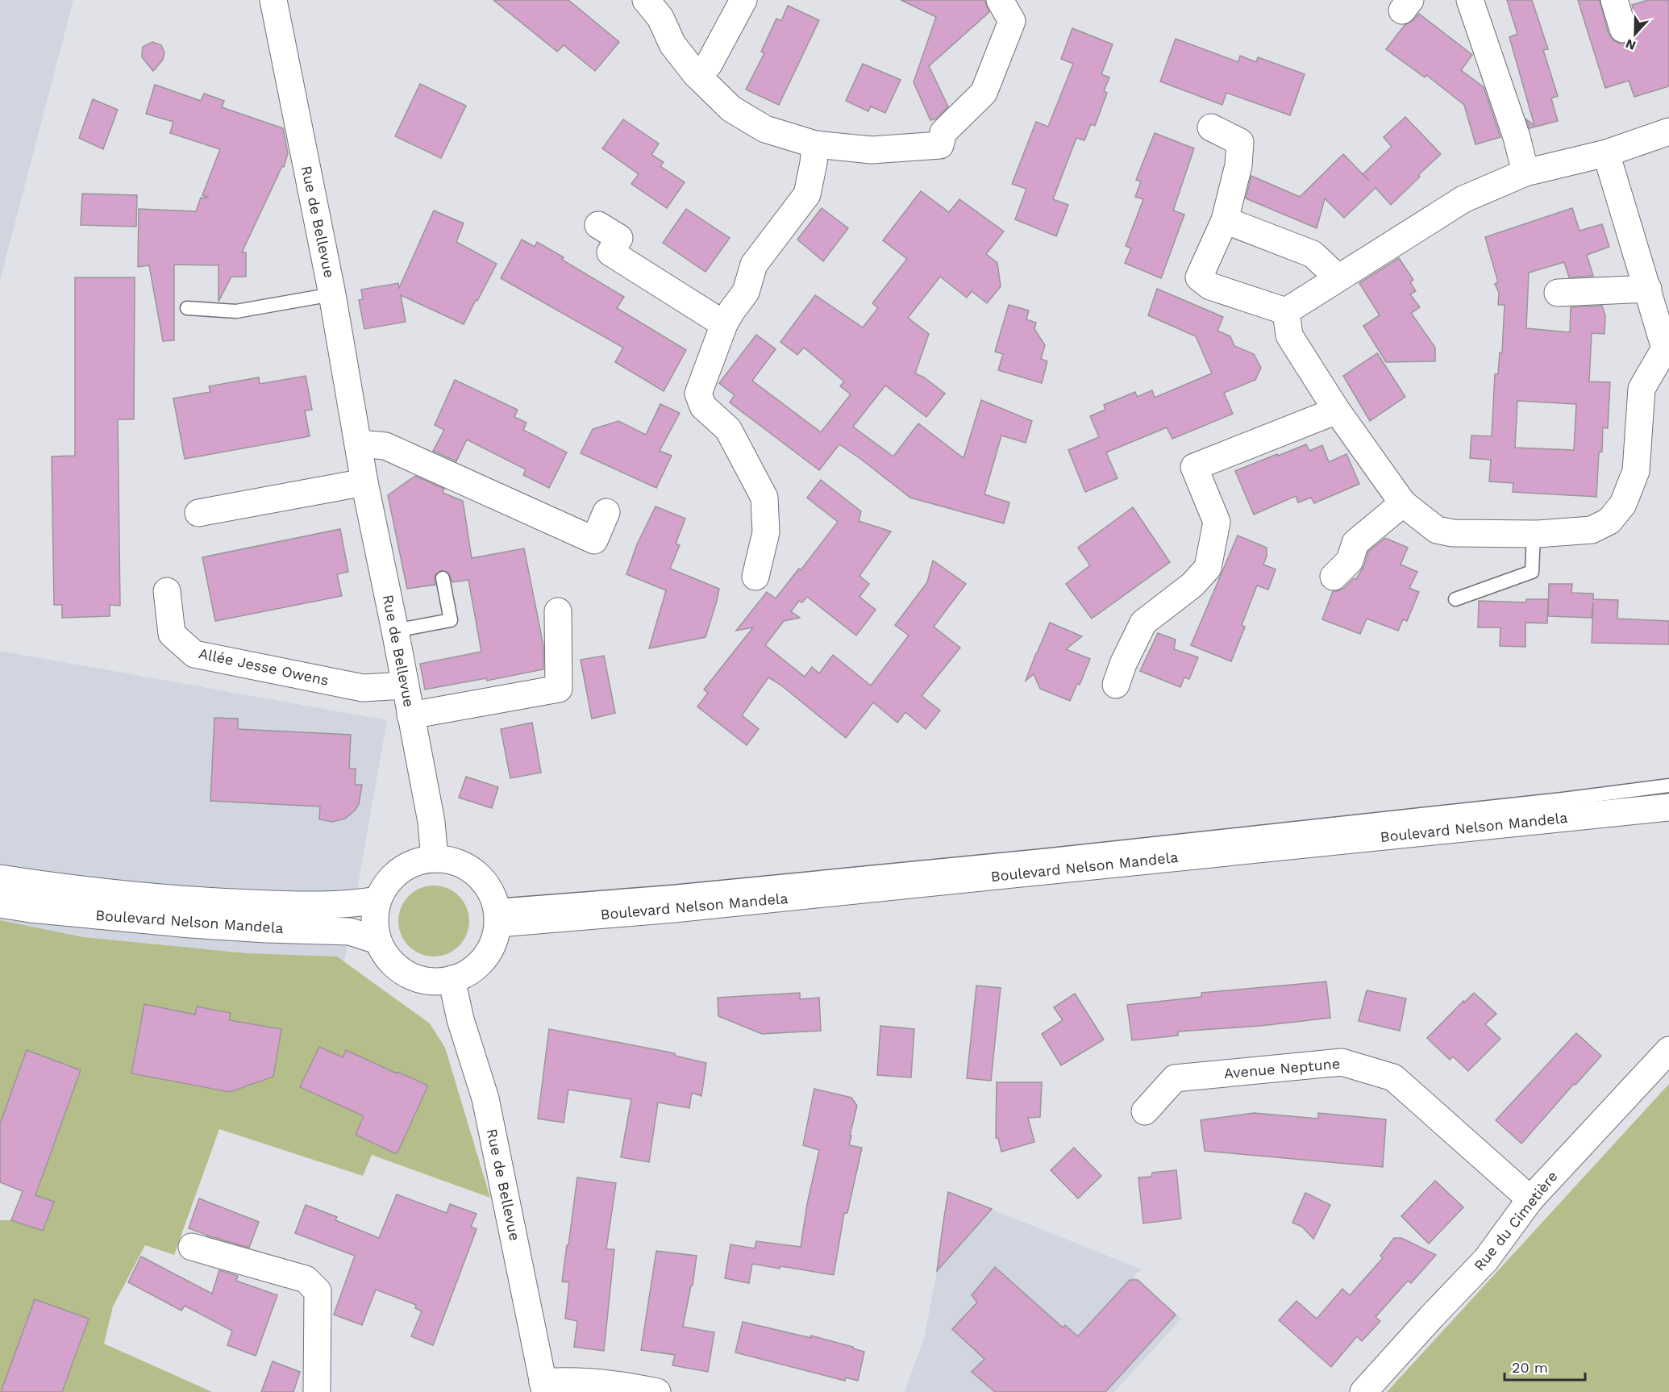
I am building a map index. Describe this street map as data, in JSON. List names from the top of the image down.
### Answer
{
  "streets": {
    "street": [
      "Rue de Bellevue",
      "Allée Jesse Owens",
      "Boulevard Nelson Mandela",
      "Avenue Neptune",
      "Rue du Cimetière"
    ]
  },
  "crossings": [
    ["Rue de Bellevue", "Allée Jesse Owens"],
    ["Rue de Bellevue", "Boulevard Nelson Mandela"],
    ["Avenue Neptune", "Rue du Cimetière"]
  ],
  "scale_bar": "20 m",
  "north": "bottom"
}
